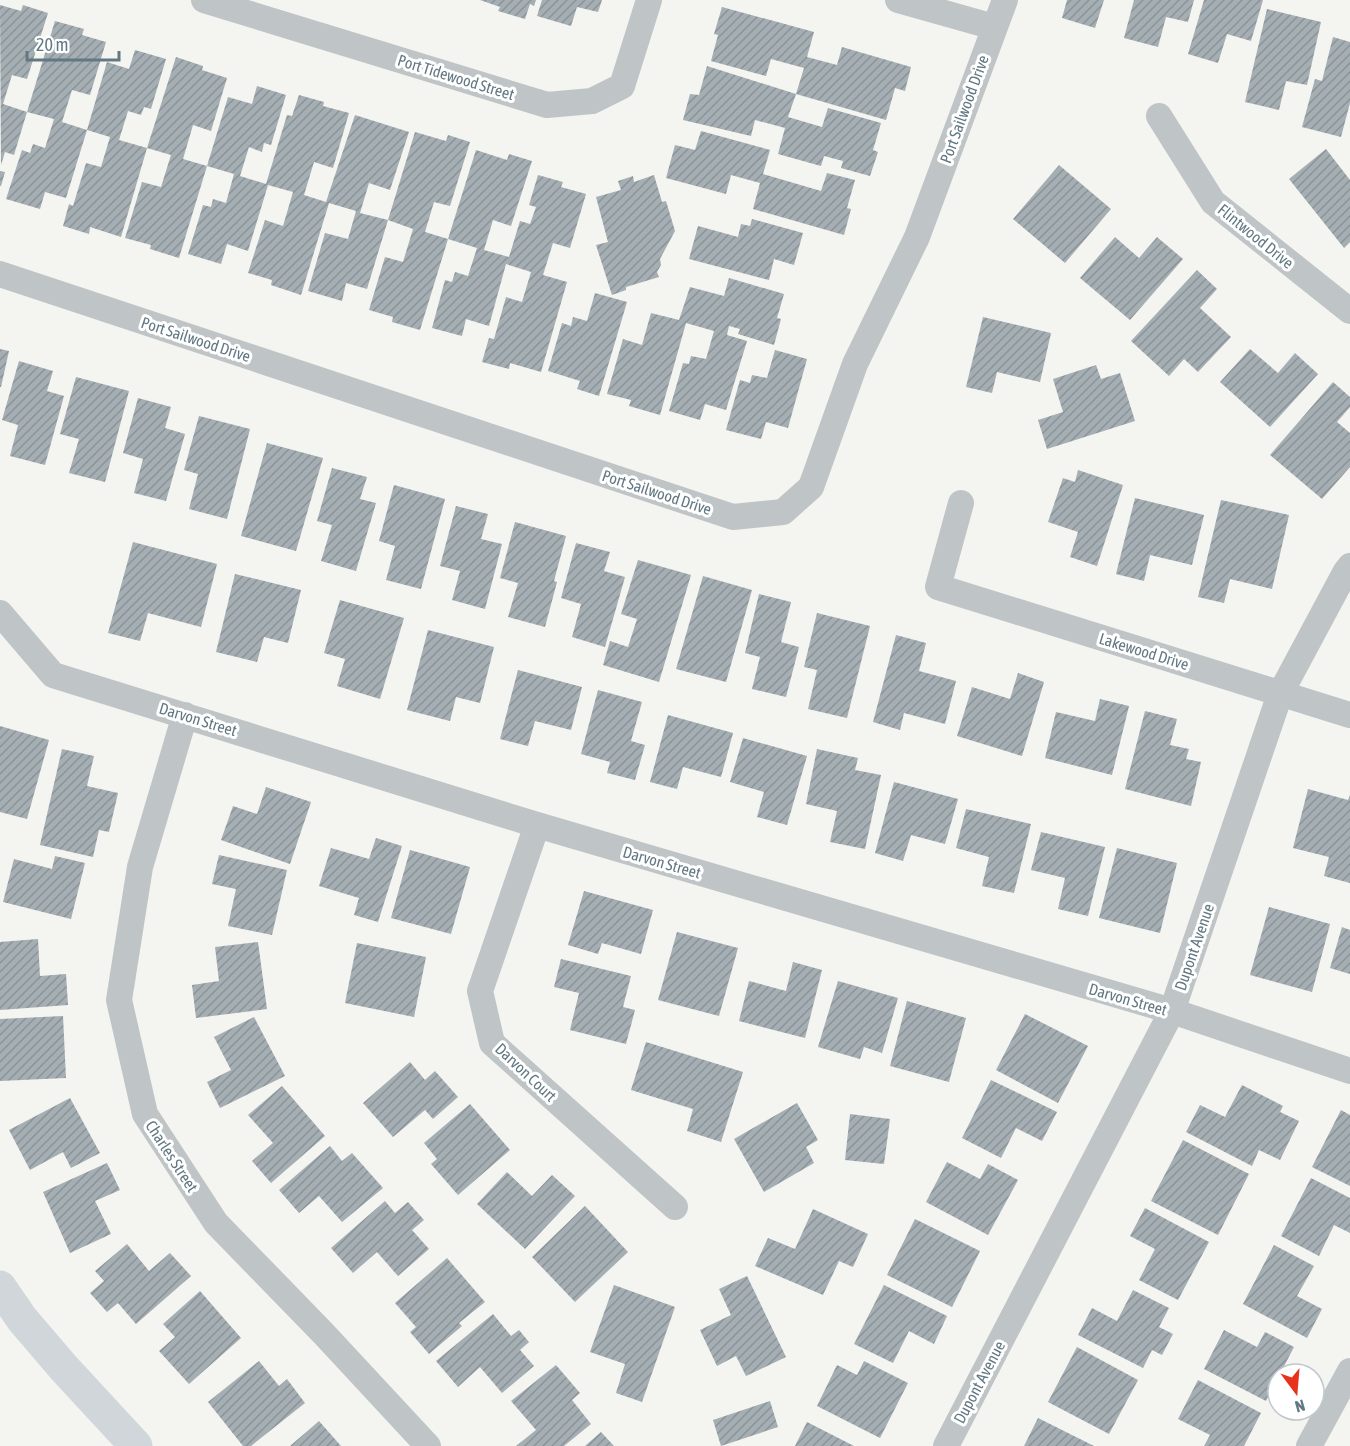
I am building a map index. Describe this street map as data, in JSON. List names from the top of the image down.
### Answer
{
  "streets": {
    "street": [
      "Port Tidewood Street",
      "Port Sailwood Drive",
      "Flintwood Drive",
      "Lakewood Drive",
      "Darvon Street",
      "Dupont Avenue",
      "Darvon Court",
      "Charles Street"
    ]
  },
  "crossings": [
    ["Lakewood Drive", "Dupont Avenue"],
    ["Darvon Street", "Dupont Avenue"],
    ["Darvon Street", "Darvon Court"],
    ["Darvon Street", "Charles Street"]
  ],
  "scale_bar": "20 m",
  "north": "bottom"
}
